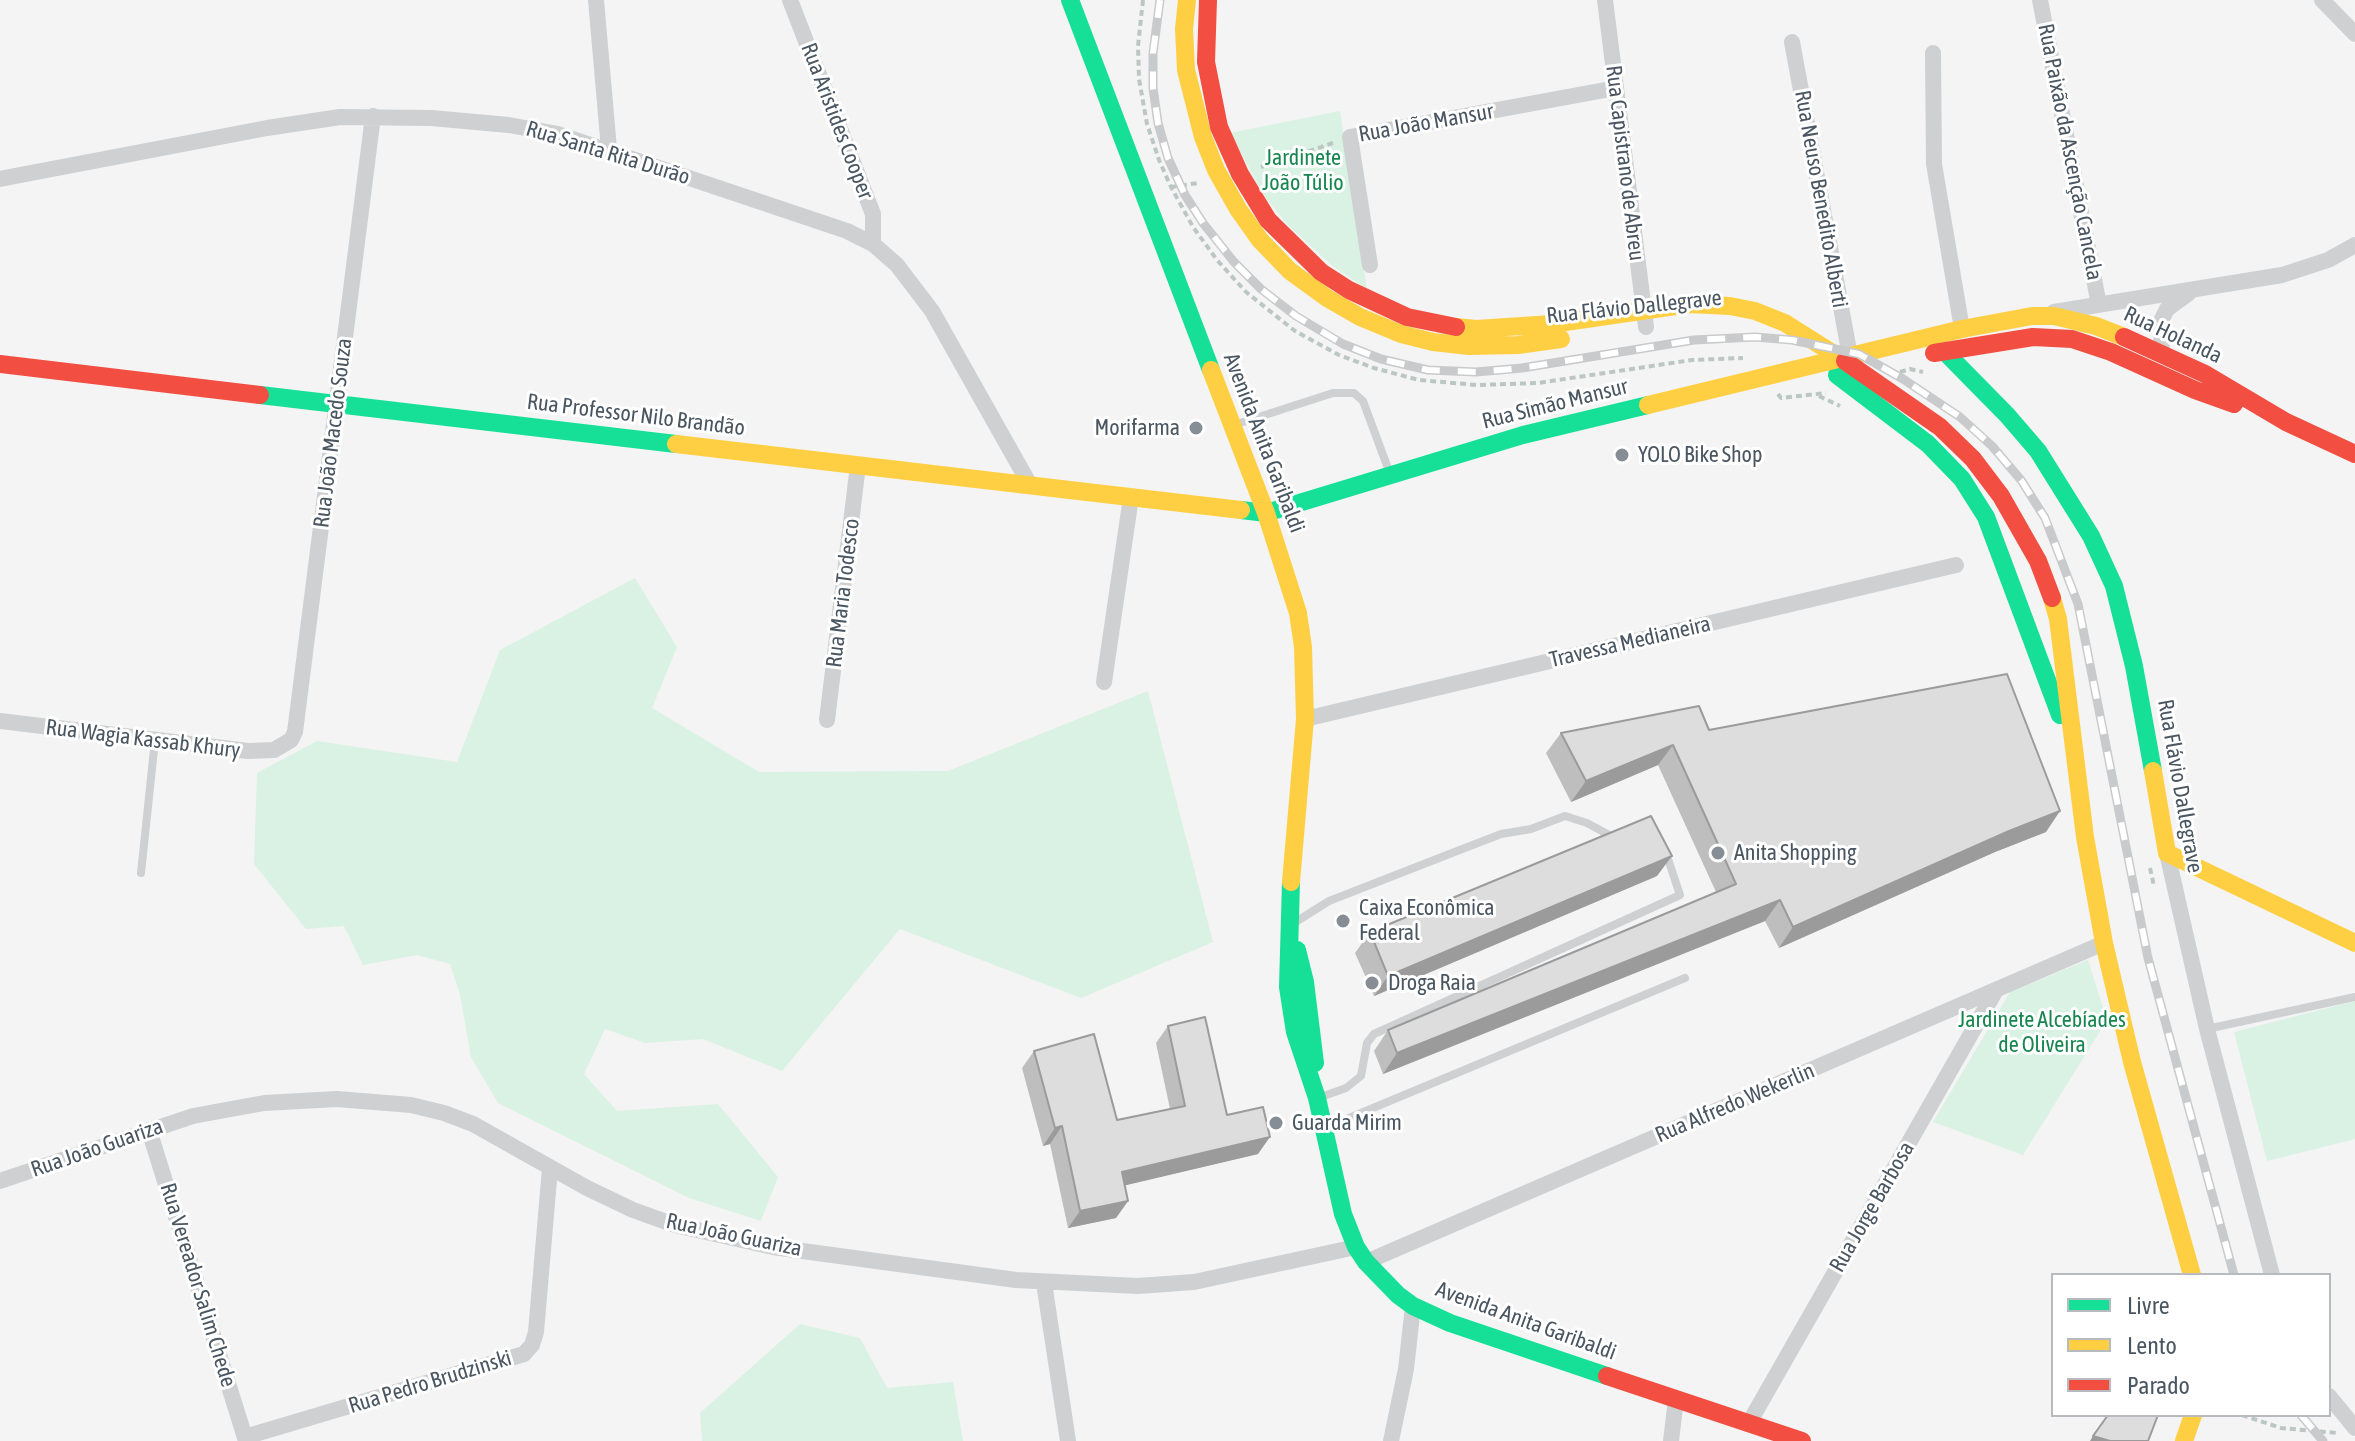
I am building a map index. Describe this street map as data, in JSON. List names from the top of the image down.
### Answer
{
  "streets": {
    "main road": [
      "Rua Flávio Dallegrave",
      "Rua Holanda",
      "Rua Simão Mansur",
      "Rua Professor Nilo Brandão",
      "Avenida Anita Garibaldi"
    ],
    "street": [
      "Rua Aristides Cooper",
      "Rua João Mansur",
      "Rua Paixão da Ascenção Cancela",
      "Rua Santa Rita Durão",
      "Rua Capistrano de Abreu",
      "Rua Neuso Benedito Alberti",
      "Rua João Macedo Souza",
      "Rua Maria Todesco",
      "Travessa Medianeira",
      "Rua Wagia Kassab Khury",
      "Rua Alfredo Wekerlin",
      "Rua João Guariza",
      "Rua Jorge Barbosa",
      "Rua Vereador Salim Chede",
      "Rua Pedro Brudzinski"
    ]
  },
  "crossings": [
    ["Rua Aristides Cooper", "Rua Santa Rita Durão"],
    ["Rua João Mansur", "Rua Capistrano de Abreu"],
    ["Rua João Mansur", "Rua Flávio Dallegrave"],
    ["Rua Paixão da Ascenção Cancela", "Rua Simão Mansur"],
    ["Rua Santa Rita Durão", "Rua Professor Nilo Brandão"],
    ["Rua Santa Rita Durão", "Rua João Macedo Souza"],
    ["Rua Capistrano de Abreu", "Rua Flávio Dallegrave"],
    ["Rua Neuso Benedito Alberti", "Rua Flávio Dallegrave"],
    ["Rua Neuso Benedito Alberti", "Rua Simão Mansur"],
    ["Rua Flávio Dallegrave", "Rua Simão Mansur"],
    ["Rua Flávio Dallegrave", "Rua Alfredo Wekerlin"],
    ["Rua Holanda", "Rua Simão Mansur"],
    ["Rua Simão Mansur", "Rua Professor Nilo Brandão"],
    ["Rua Simão Mansur", "Avenida Anita Garibaldi"],
    ["Rua Professor Nilo Brandão", "Rua João Macedo Souza"],
    ["Rua Professor Nilo Brandão", "Avenida Anita Garibaldi"],
    ["Rua Professor Nilo Brandão", "Rua Maria Todesco"],
    ["Rua João Macedo Souza", "Rua Wagia Kassab Khury"],
    ["Avenida Anita Garibaldi", "Travessa Medianeira"],
    ["Avenida Anita Garibaldi", "Rua Alfredo Wekerlin"],
    ["Avenida Anita Garibaldi", "Rua João Guariza"],
    ["Avenida Anita Garibaldi", "Rua Jorge Barbosa"],
    ["Rua Alfredo Wekerlin", "Rua João Guariza"],
    ["Rua Alfredo Wekerlin", "Rua Jorge Barbosa"],
    ["Rua João Guariza", "Rua Vereador Salim Chede"],
    ["Rua João Guariza", "Rua Pedro Brudzinski"],
    ["Rua Vereador Salim Chede", "Rua Pedro Brudzinski"]
  ],
  "parks": ["Jardinete João Túlio", "Jardinete Alcebíades de Oliveira"],
  "places": [
    "Morifarma",
    "YOLO Bike Shop",
    "Anita Shopping",
    "Caixa Econômica Federal",
    "Droga Raia",
    "Guarda Mirim"
  ],
  "legend": ["Livre", "Lento", "Parado"]
}
